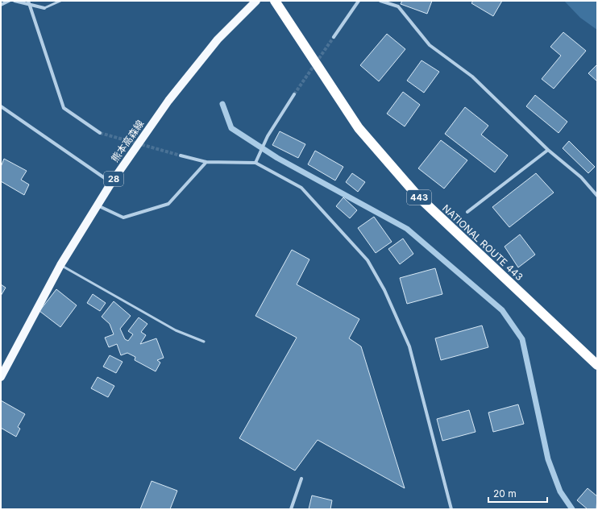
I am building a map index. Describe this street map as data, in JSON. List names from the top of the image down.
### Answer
{
  "streets": {
    "highway": ["443", "NATIONAL ROUTE 443"],
    "main road": ["熊本高森線", "28"]
  },
  "scale_bar": "20 m"
}
